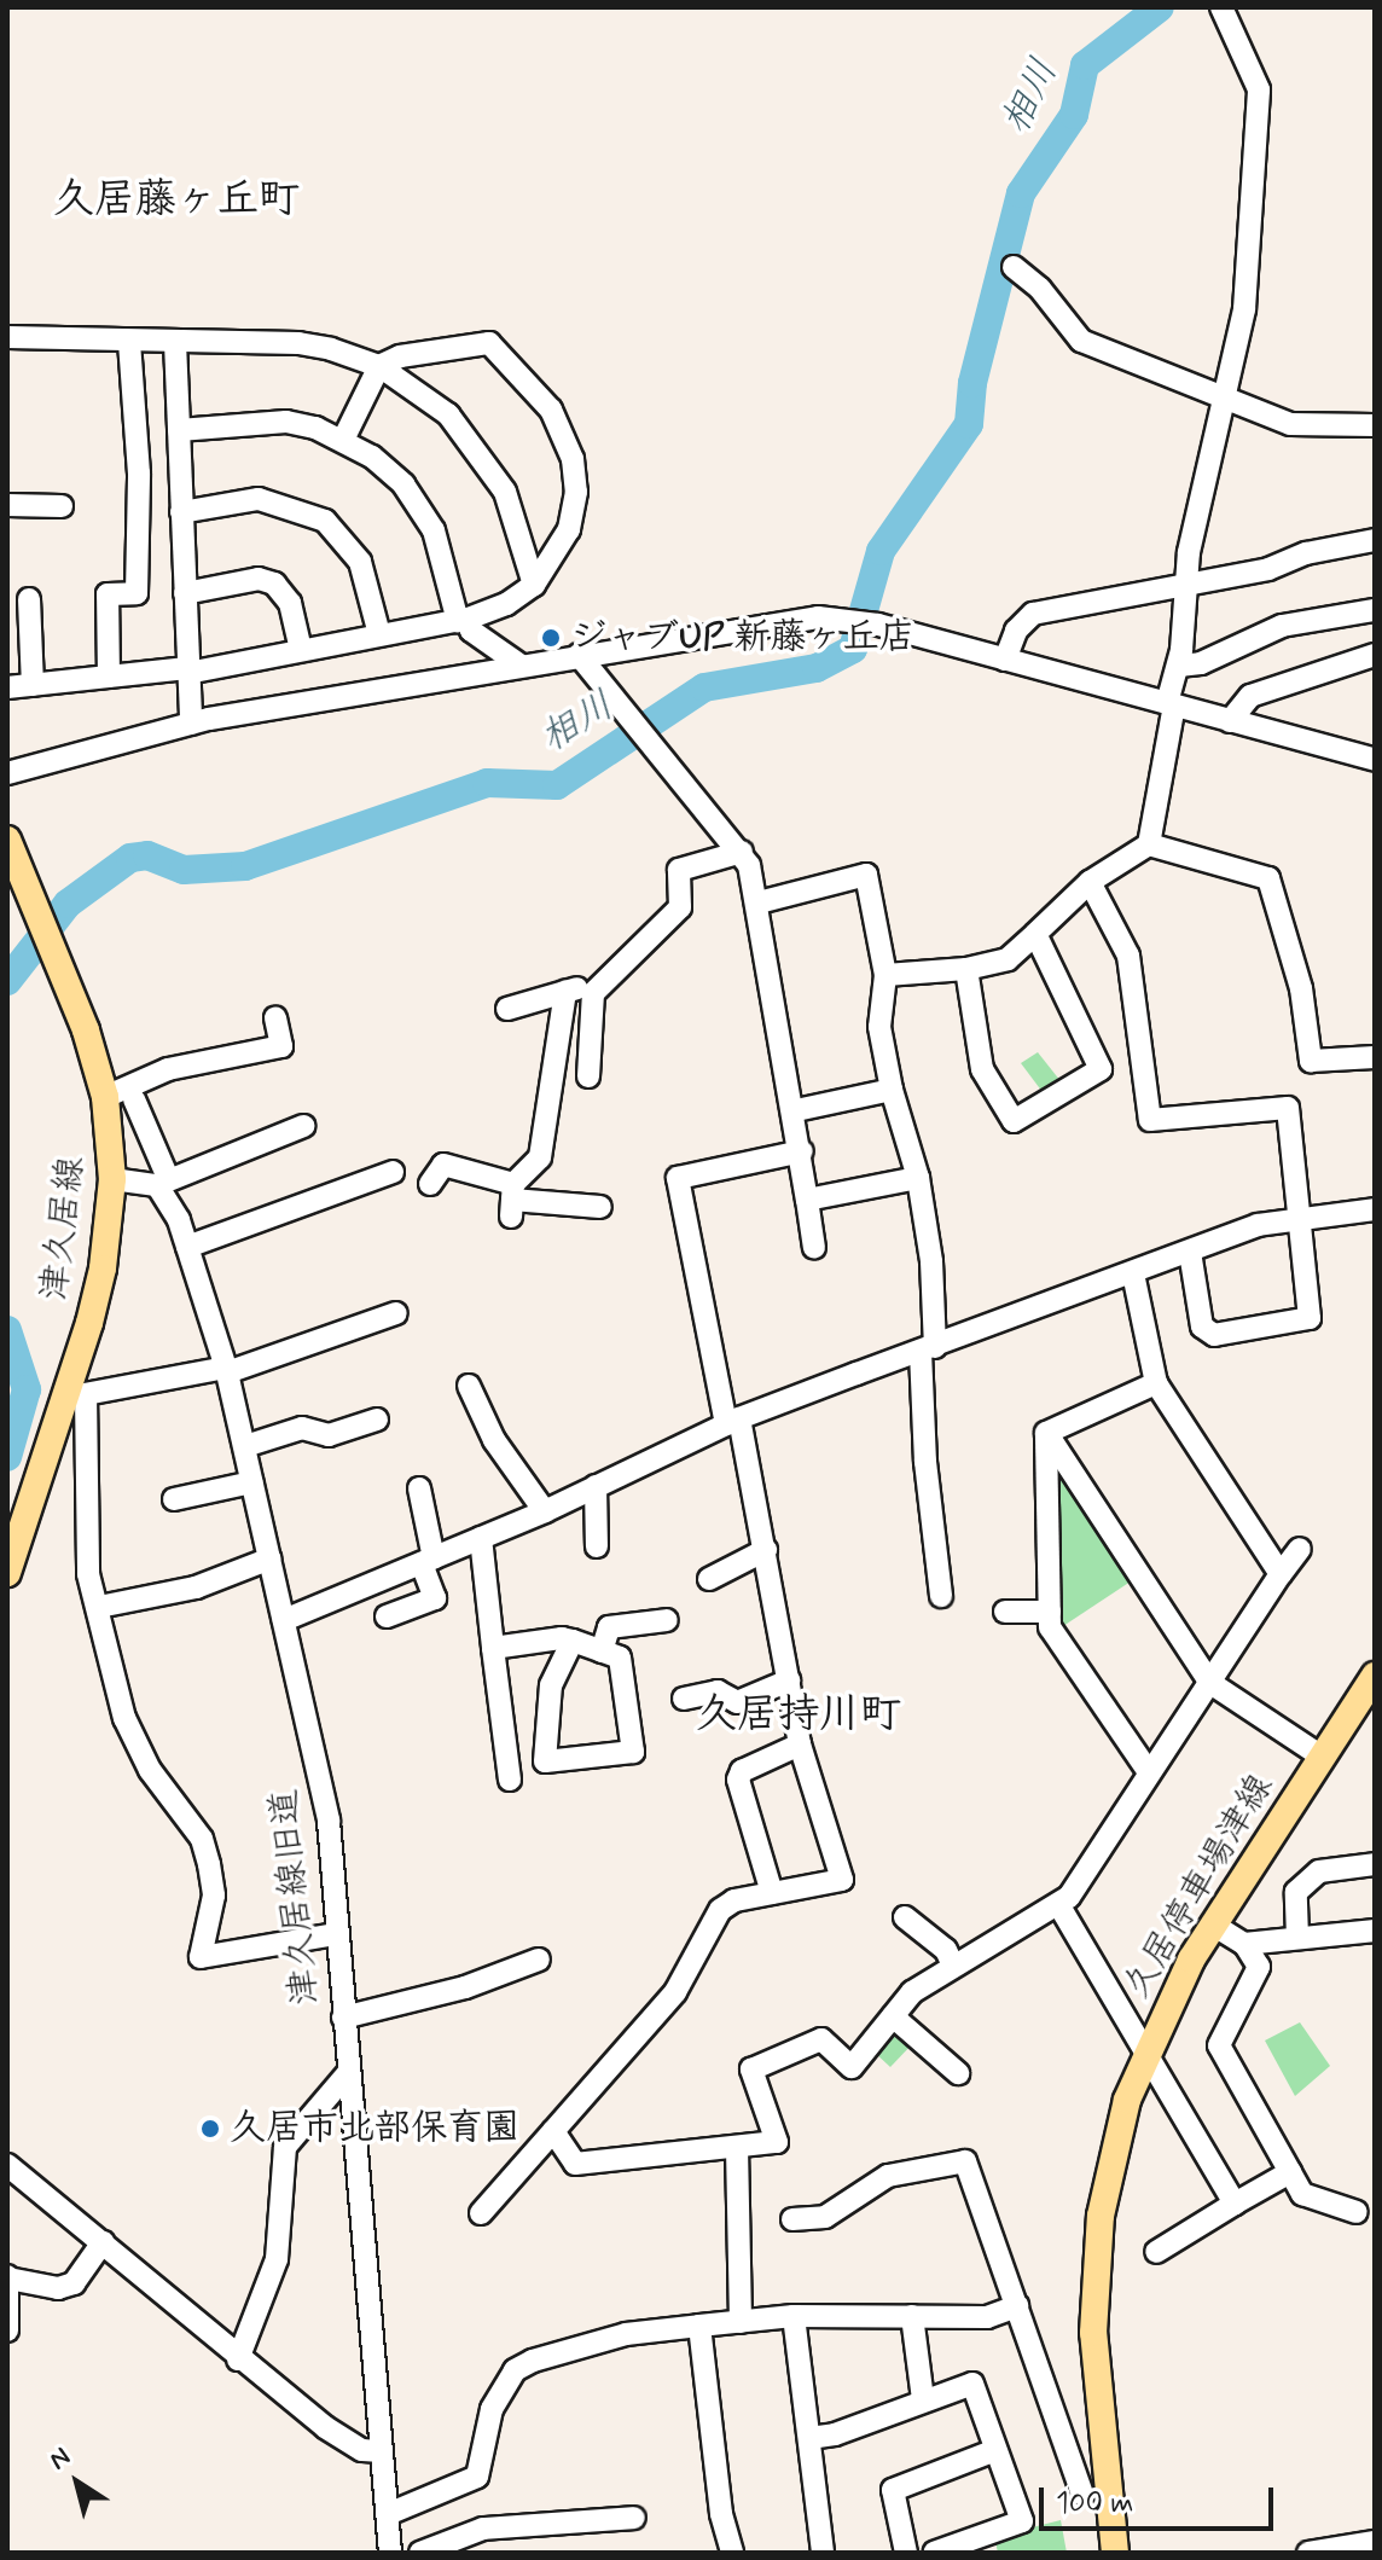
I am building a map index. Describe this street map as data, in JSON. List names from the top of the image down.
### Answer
{
  "streets": {
    "main road": ["津久居線", "久居停車場津線"],
    "street": ["津久居線旧道"]
  },
  "districts": ["久居藤ヶ丘町", "久居持川町"],
  "water": ["相川"],
  "places": ["ジャブUP 新藤ヶ丘店", "久居市北部保育園"],
  "scale_bar": "100 m",
  "north": "top left"
}
